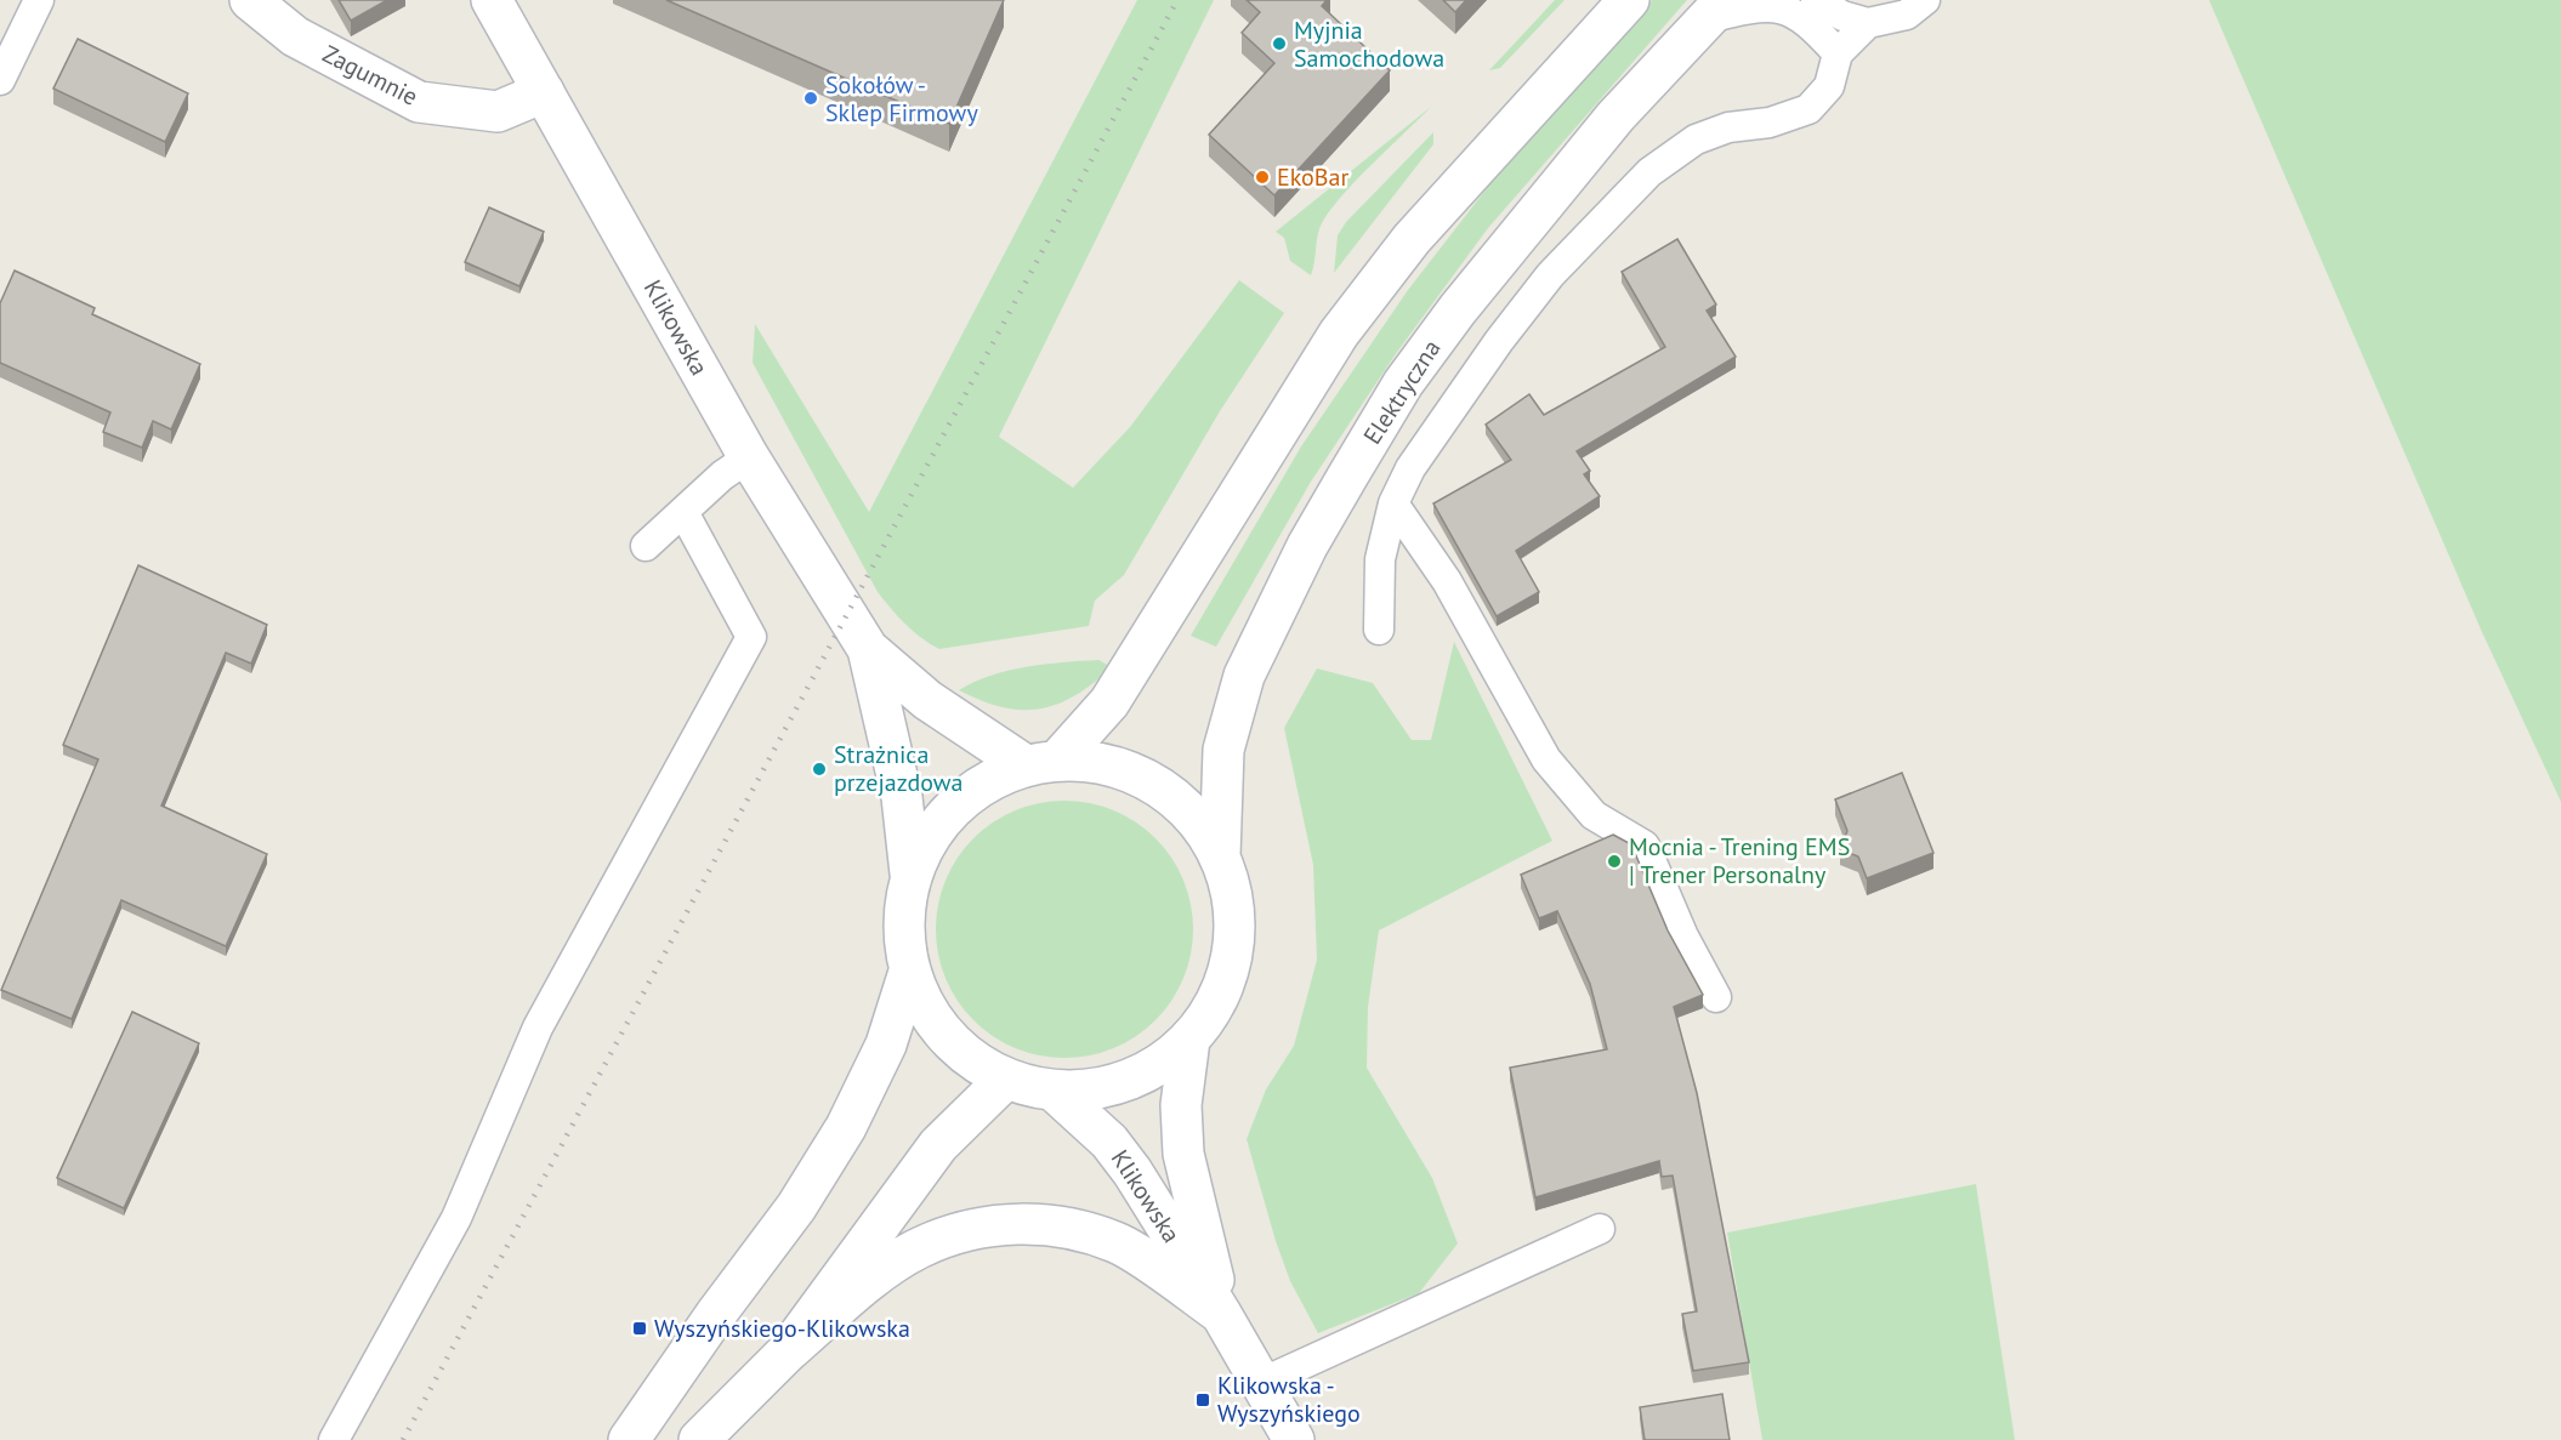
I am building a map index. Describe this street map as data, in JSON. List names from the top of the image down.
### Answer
{
  "streets": {
    "main road": ["Zagumnie", "Klikowska", "Elektryczna"]
  },
  "crossings": [
    ["Zagumnie", "Klikowska"]
  ],
  "places": {
    "other": [
      "Myjnia Samochodowa",
      "Sokołów - Sklep Firmowy",
      "EkoBar",
      "Strażnica przejazdowa",
      "Mocnia - Trening EMS | Trener Personalny"
    ],
    "transit": ["Wyszyńskiego-Klikowska", "Klikowska - Wyszyńskiego"]
  }
}
